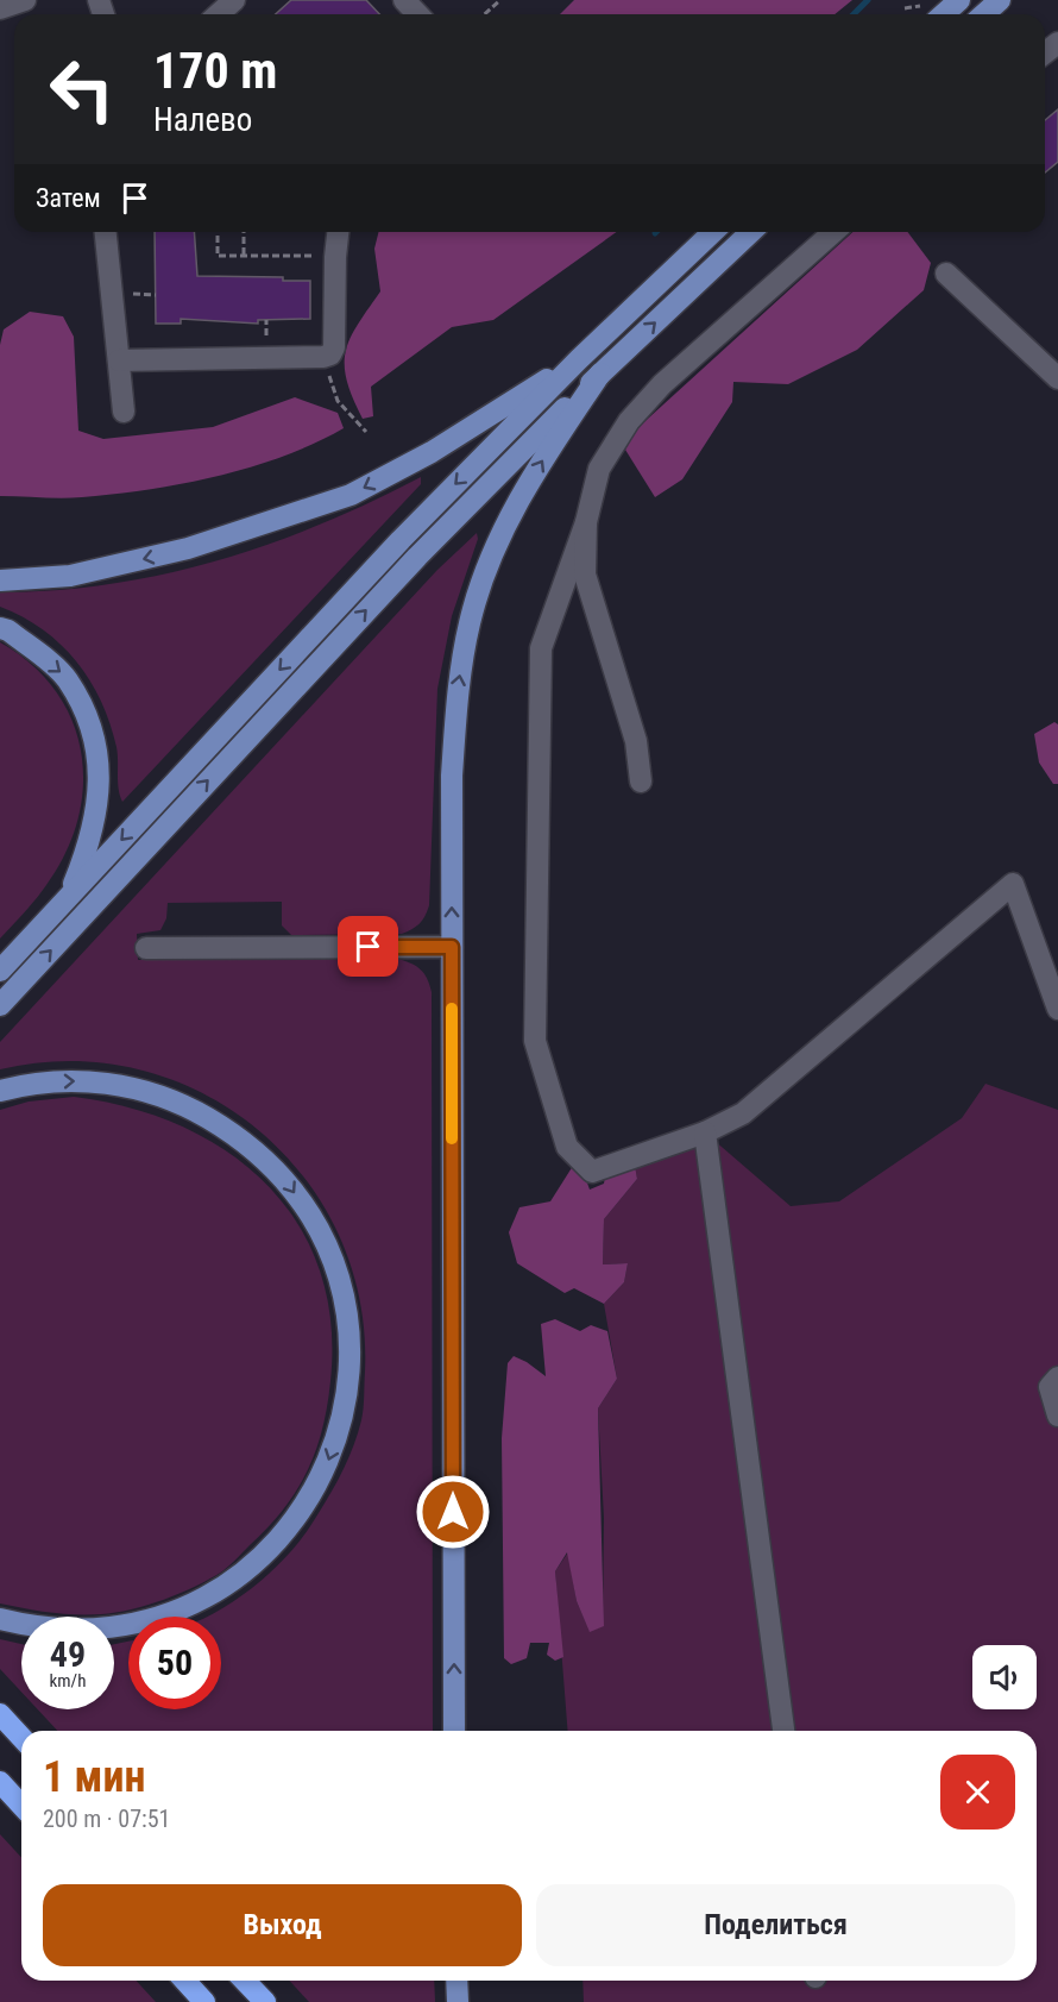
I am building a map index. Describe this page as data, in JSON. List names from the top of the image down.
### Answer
{
  "page": {
    "turn": ["170 m", "Налево"],
    "then": "Затем",
    "speed": "49 km/h",
    "limit": "50",
    "heading": ["1 мин", "200 m · 07:51"],
    "buttons": ["Выход", "Поделиться"]
  }
}
